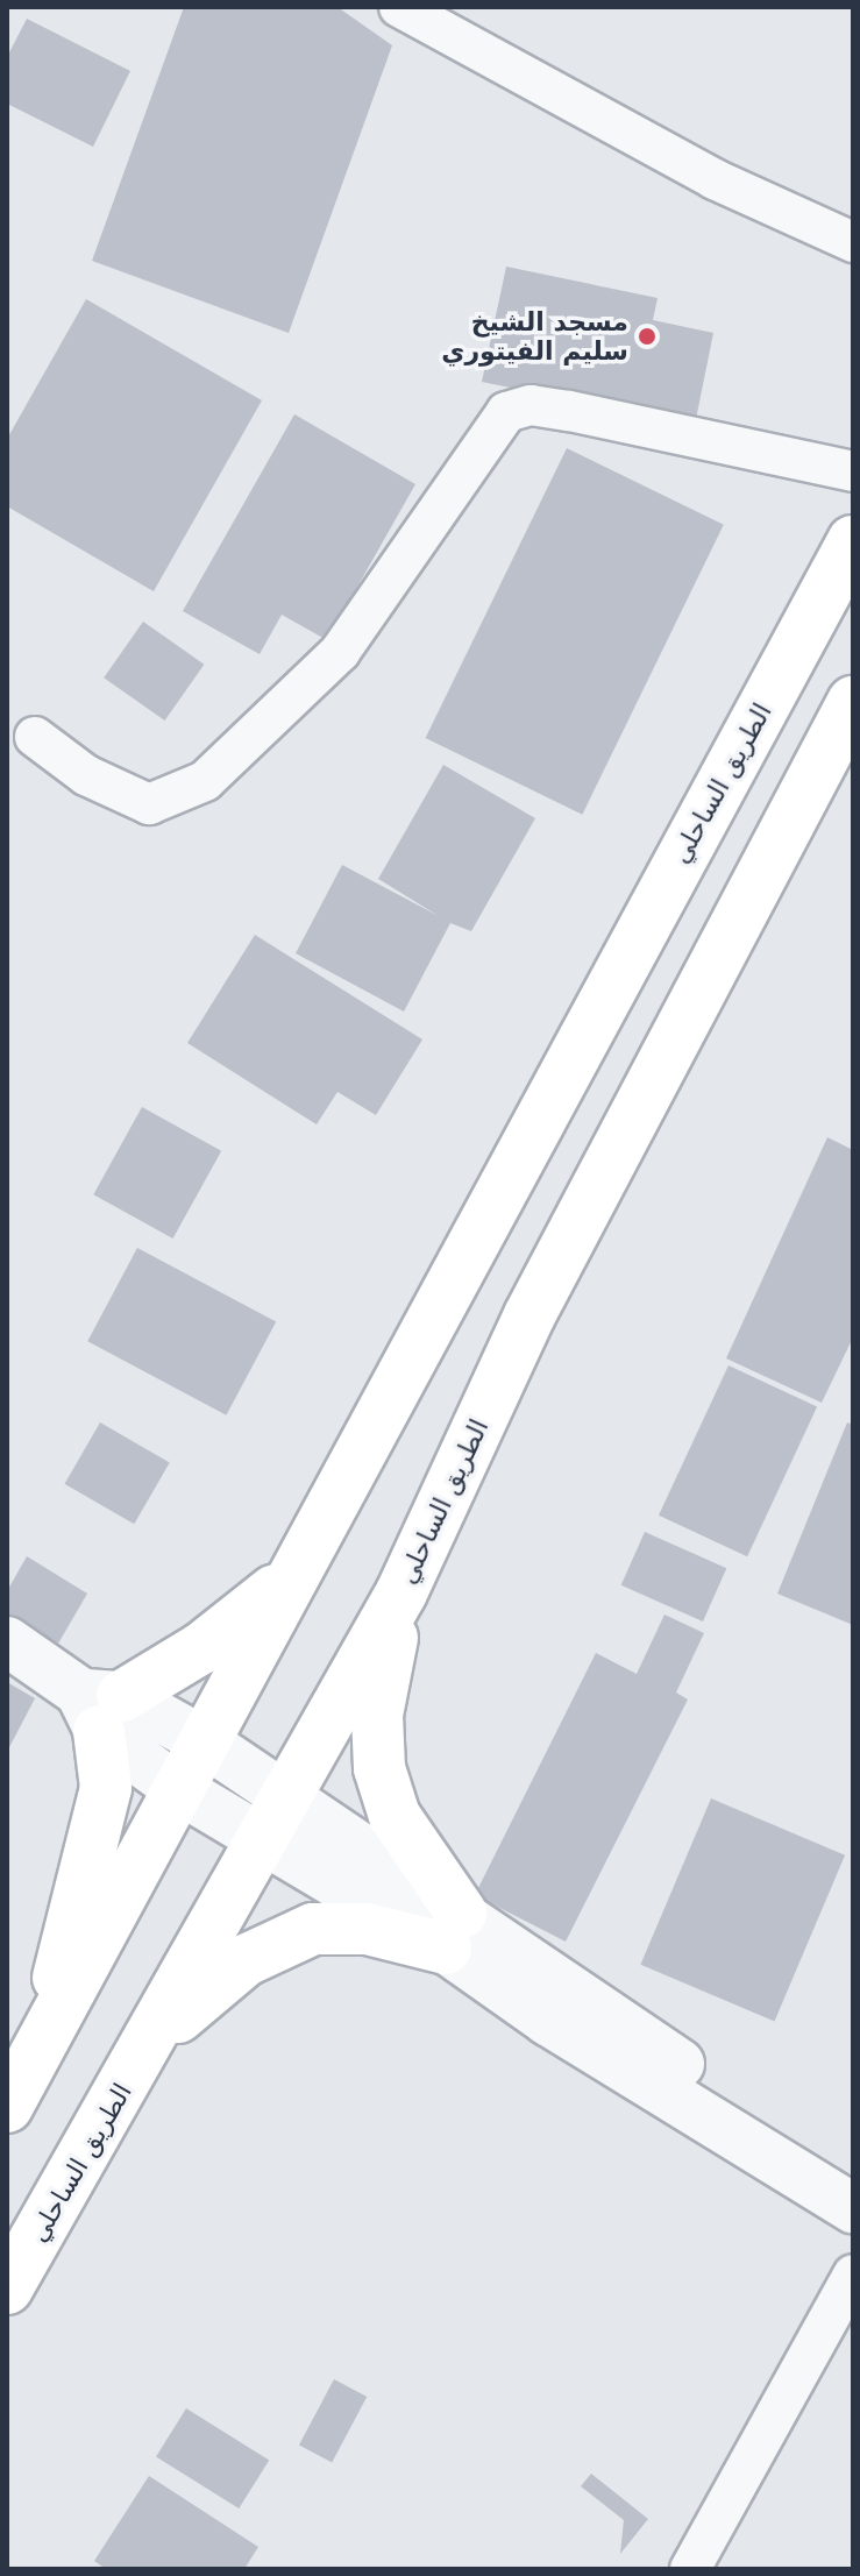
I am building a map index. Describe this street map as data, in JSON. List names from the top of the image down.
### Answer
{
  "streets": {
    "highway": ["الطريق الساحلي"]
  },
  "places": ["مسجد الشيخ سليم الفيتوري"]
}
